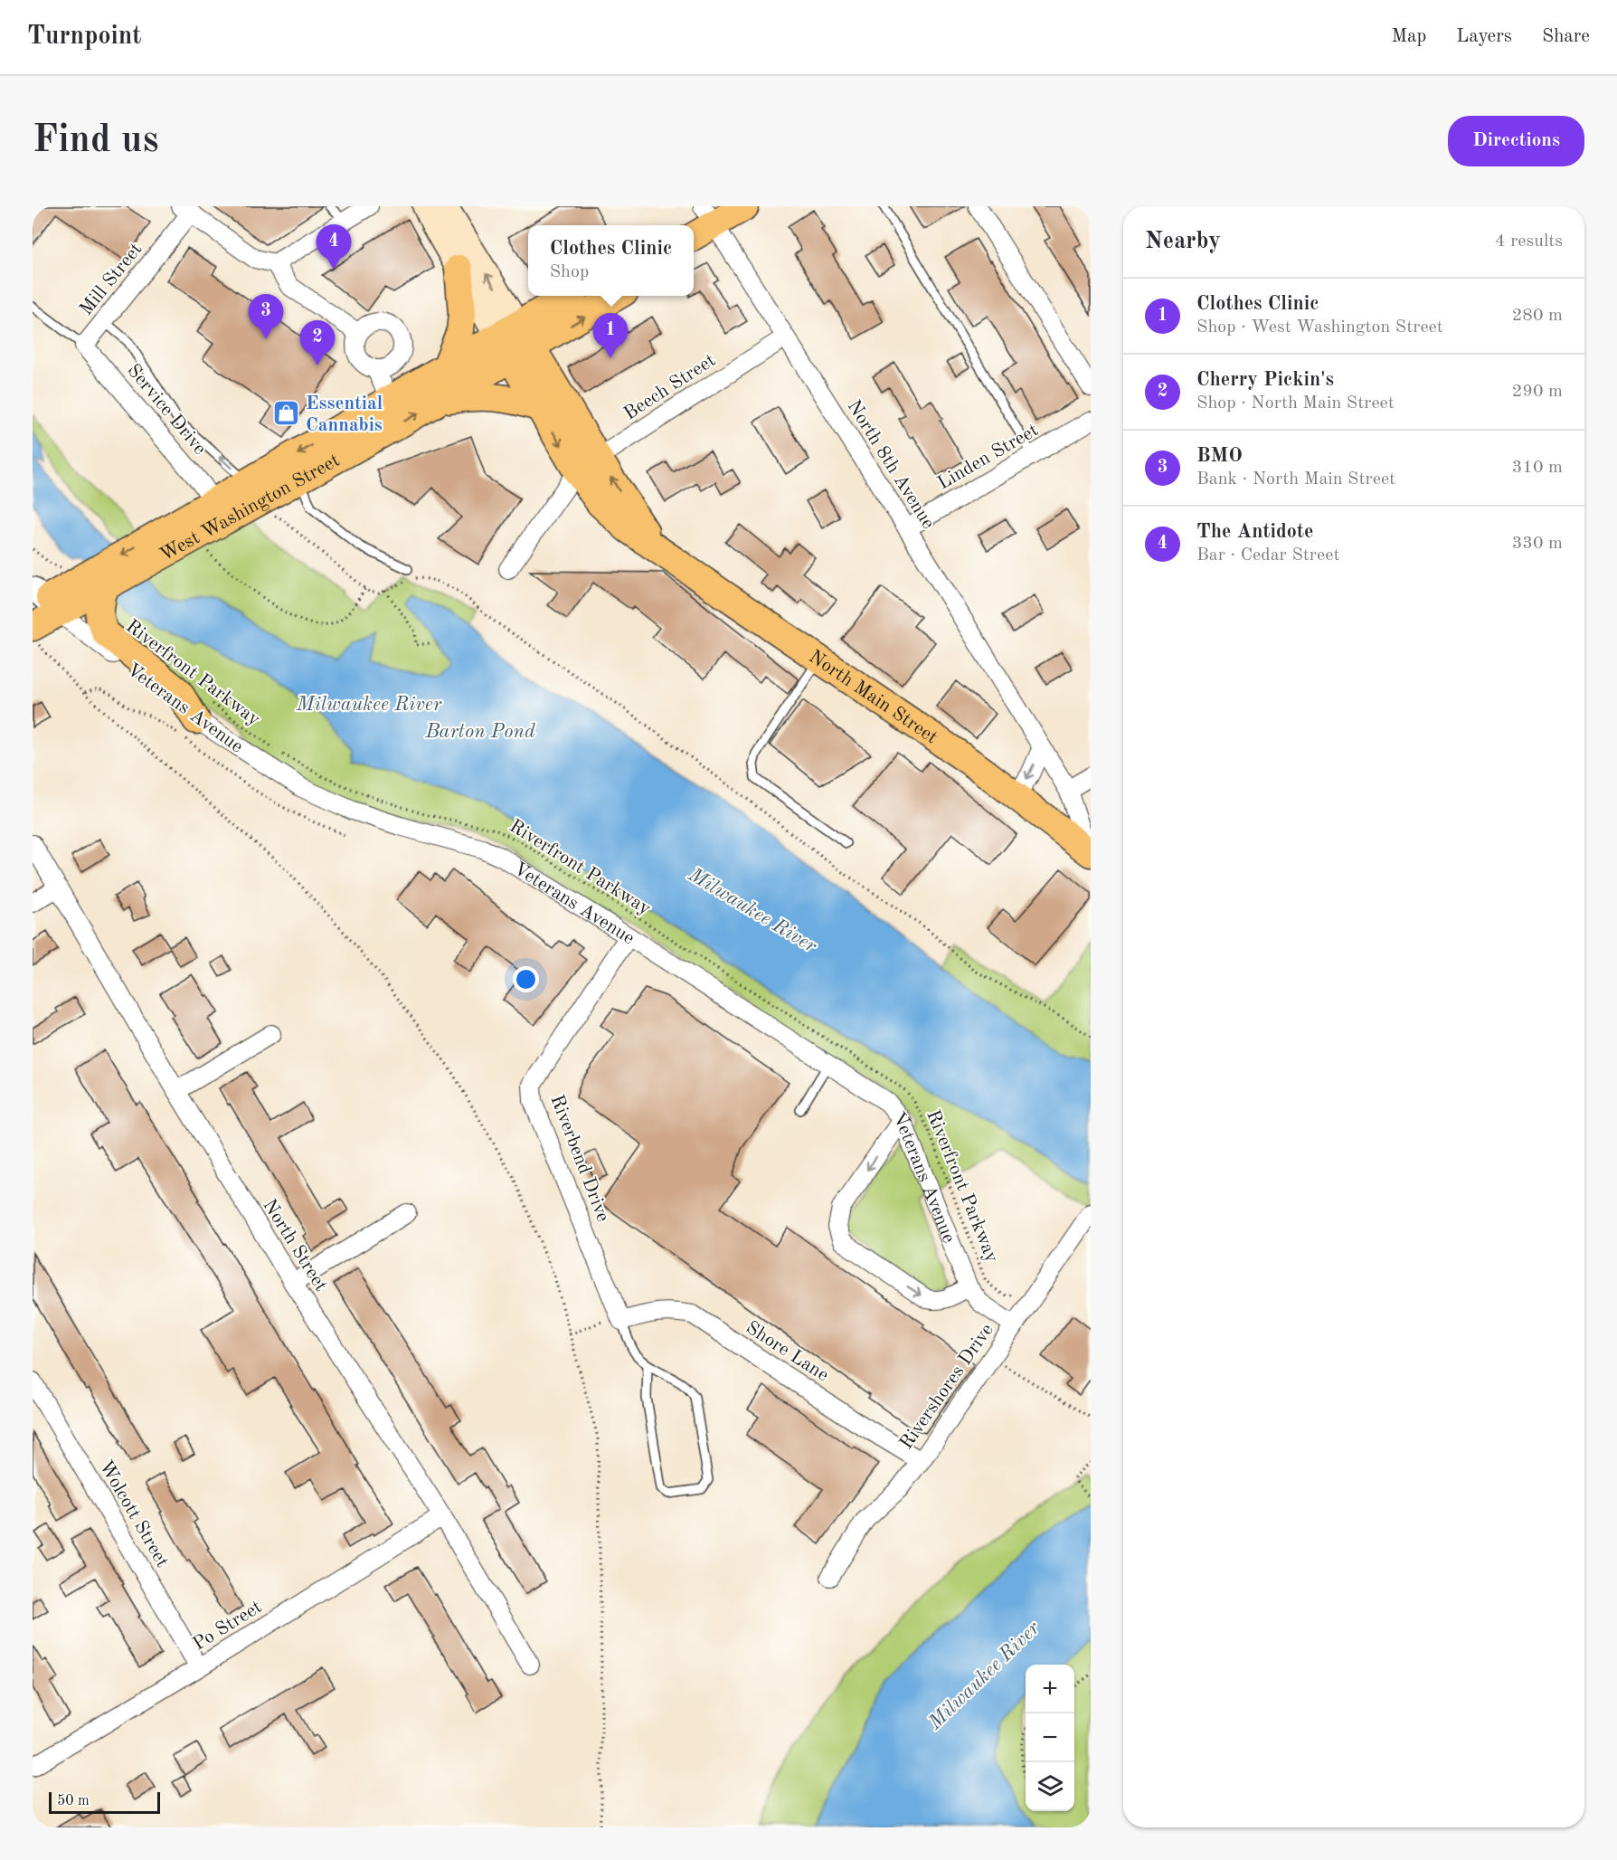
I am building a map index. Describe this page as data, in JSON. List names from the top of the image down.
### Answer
{
  "streets": {
    "main road": ["West Washington Street", "North Main Street"],
    "street": [
      "Mill Street",
      "Beech Street",
      "Service Drive",
      "Linden Street",
      "North 8th Avenue",
      "Veterans Avenue",
      "Riverbend Drive",
      "North Street",
      "Shore Lane",
      "Rivershores Drive",
      "Wolcott Street",
      "Po Street"
    ],
    "path": ["Riverfront Parkway"]
  },
  "crossings": [
    ["Mill Street", "Service Drive"],
    ["Beech Street", "North 8th Avenue"],
    ["Beech Street", "North Main Street"],
    ["Service Drive", "West Washington Street"],
    ["Linden Street", "North 8th Avenue"],
    ["North 8th Avenue", "North Main Street"],
    ["West Washington Street", "North Main Street"],
    ["West Washington Street", "Veterans Avenue"],
    ["Riverfront Parkway", "Veterans Avenue"],
    ["Riverfront Parkway", "Rivershores Drive"],
    ["Veterans Avenue", "Riverbend Drive"],
    ["Veterans Avenue", "Rivershores Drive"],
    ["Riverbend Drive", "Shore Lane"],
    ["North Street", "Po Street"],
    ["Shore Lane", "Rivershores Drive"],
    ["Wolcott Street", "Po Street"]
  ],
  "water": ["Milwaukee River", "Barton Pond"],
  "places": {
    "shop": ["Essential Cannabis"]
  },
  "scale_bar": "50 m",
  "page": {
    "header": "Turnpoint",
    "nav": ["Map", "Layers", "Share"],
    "buttons": "Directions",
    "title": "Find us",
    "heading": ["Nearby", "4 results"],
    "pins": [
      "4",
      "3",
      "1",
      "2"
    ],
    "popup": ["Clothes Clinic", "Shop"],
    "list": [
      {
        "mark": "1",
        "name": "Clothes Clinic",
        "note": "Shop · West Washington Street",
        "value": "280 m"
      },
      {
        "mark": "2",
        "name": "Cherry Pickin's",
        "note": "Shop · North Main Street",
        "value": "290 m"
      },
      {
        "mark": "3",
        "name": "BMO",
        "note": "Bank · North Main Street",
        "value": "310 m"
      },
      {
        "mark": "4",
        "name": "The Antidote",
        "note": "Bar · Cedar Street",
        "value": "330 m"
      }
    ],
    "map_buttons": ["+", "−"],
    "scale": "50 m"
  }
}
